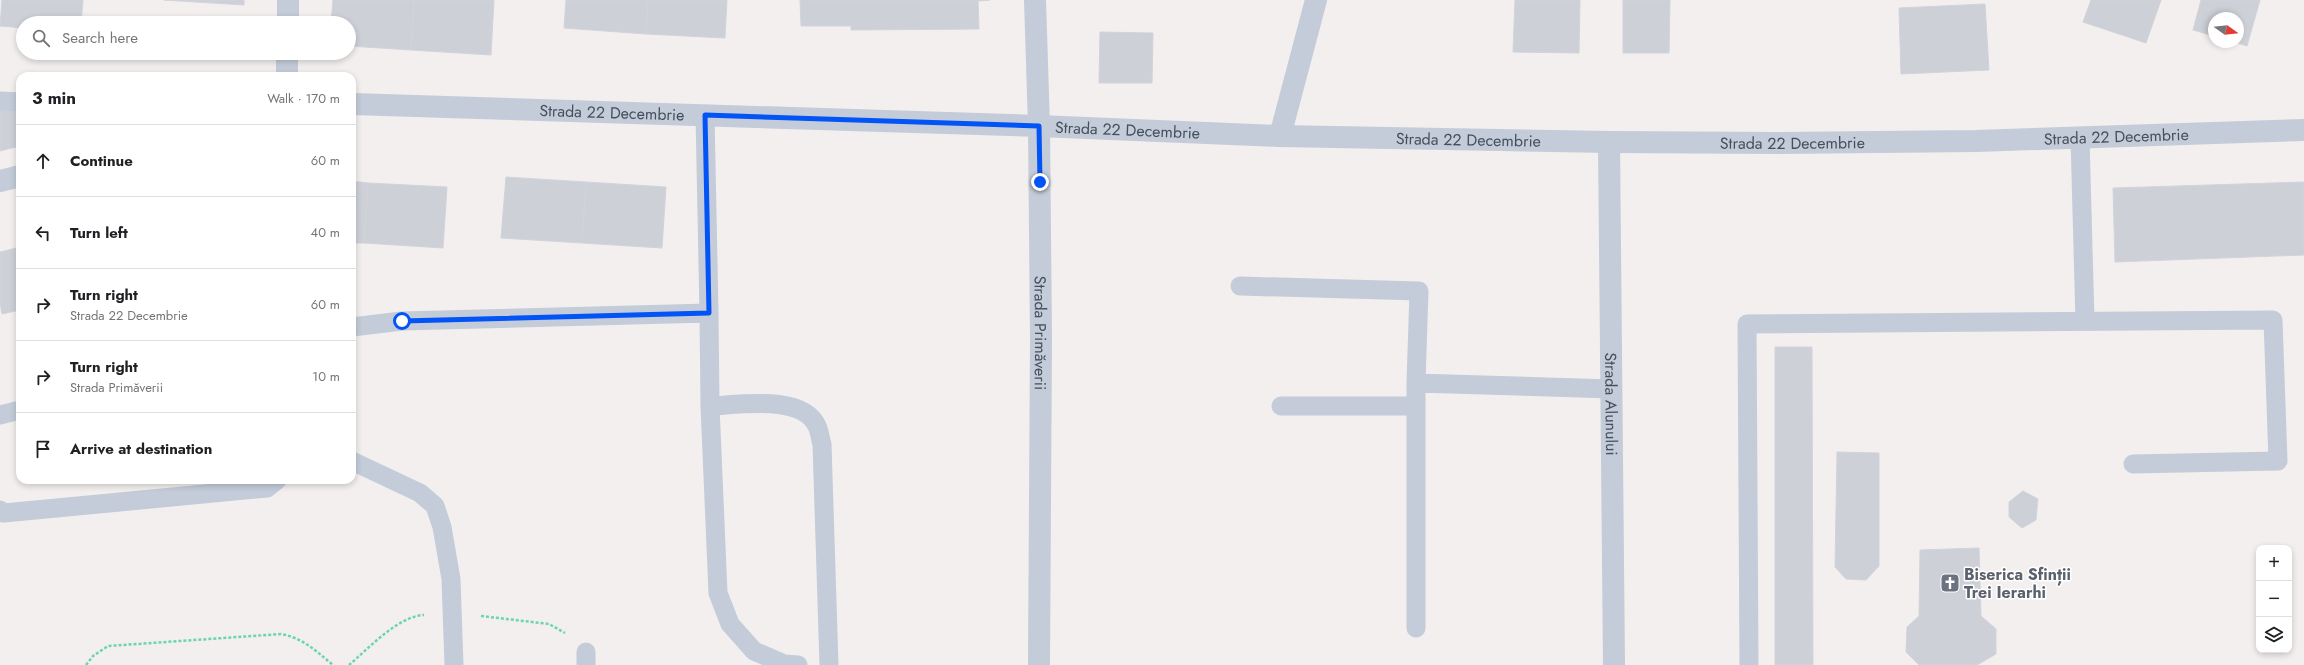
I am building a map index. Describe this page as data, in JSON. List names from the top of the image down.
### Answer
{
  "streets": {
    "street": ["Strada 22 Decembrie", "Strada Primăverii", "Strada Alunului"]
  },
  "crossings": [
    ["Strada 22 Decembrie", "Strada Primăverii"],
    ["Strada 22 Decembrie", "Strada Alunului"]
  ],
  "places": {
    "church": ["Biserica Sfinții Trei Ierarhi"]
  },
  "north": "right",
  "page": {
    "search": "Search here",
    "heading": ["3 min", "Walk · 170 m"],
    "list": [
      ["Continue", "60 m"],
      ["Turn left", "40 m"],
      ["Turn right", "Strada 22 Decembrie", "60 m"],
      ["Turn right", "Strada Primăverii", "10 m"],
      "Arrive at destination"
    ],
    "map_buttons": ["+", "−"]
  }
}
